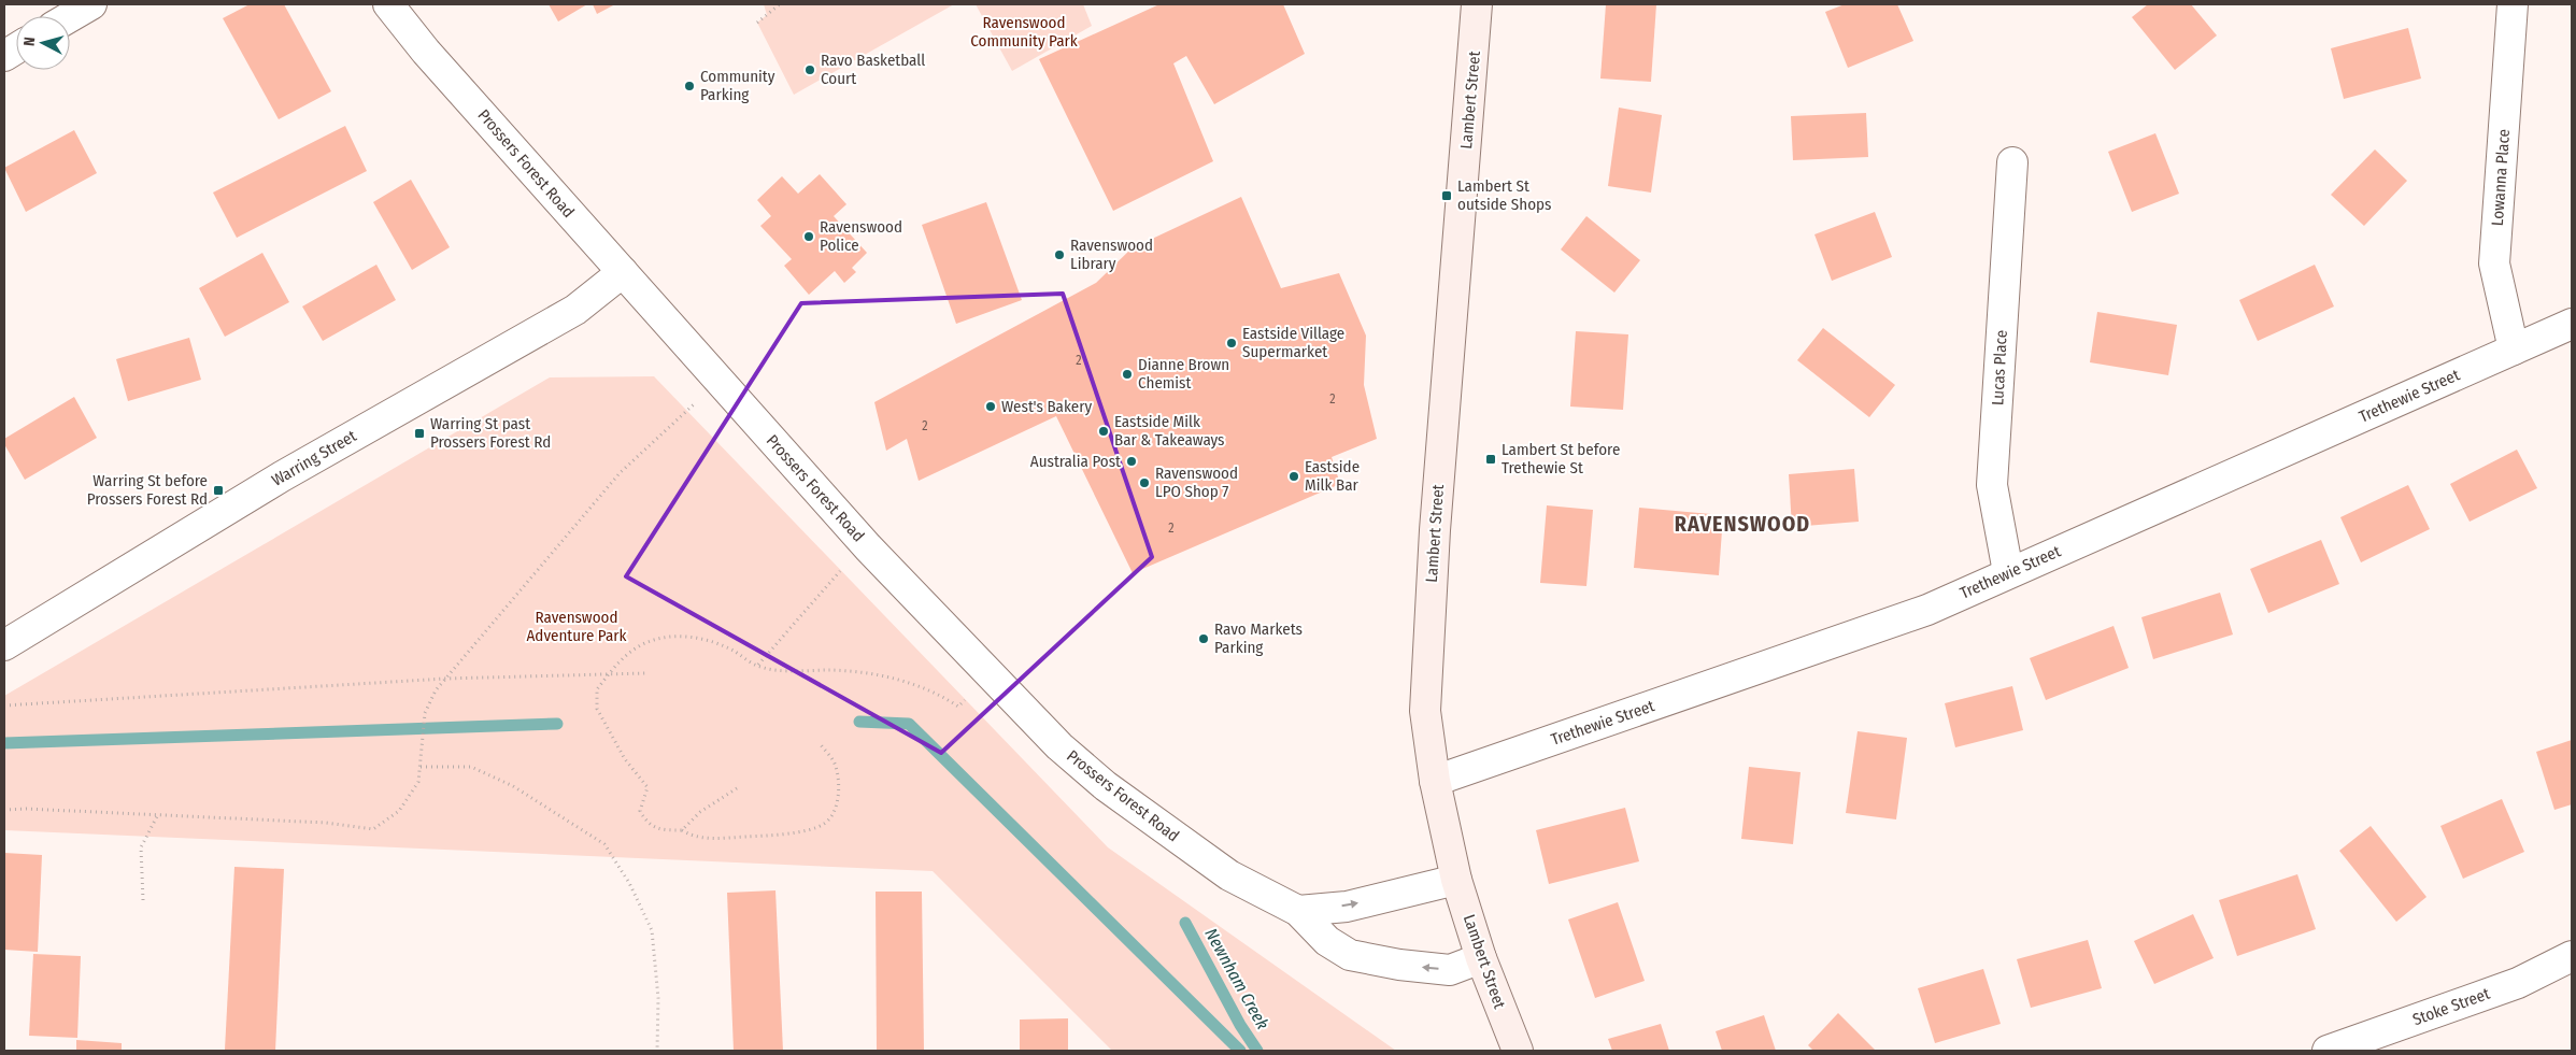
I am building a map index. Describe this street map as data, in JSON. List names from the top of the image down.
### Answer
{
  "streets": {
    "street": [
      "Lambert Street",
      "Prossers Forest Road",
      "Lowanna Place",
      "Lucas Place",
      "Trethewie Street",
      "Warring Street",
      "Stoke Street"
    ]
  },
  "crossings": [
    ["Lambert Street", "Prossers Forest Road"],
    ["Lambert Street", "Trethewie Street"],
    ["Prossers Forest Road", "Warring Street"],
    ["Lowanna Place", "Trethewie Street"],
    ["Lucas Place", "Trethewie Street"]
  ],
  "districts": ["RAVENSWOOD"],
  "water": ["Newnham Creek"],
  "parks": ["Ravenswood Community Park", "Ravenswood Adventure Park"],
  "places": {
    "other": [
      "Ravo Basketball Court",
      "Community Parking",
      "Ravenswood Police",
      "Ravenswood Library",
      "Eastside Village Supermarket",
      "Dianne Brown Chemist",
      "West's Bakery",
      "Eastside Milk Bar & Takeaways",
      "Australia Post",
      "Eastside Milk Bar",
      "Ravenswood LPO Shop 7",
      "Ravo Markets Parking"
    ],
    "transit": [
      "Lambert St outside Shops",
      "Warring St past Prossers Forest Rd",
      "Lambert St before Trethewie St",
      "Warring St before Prossers Forest Rd"
    ]
  },
  "house_numbers": [
    "2",
    "2",
    "2",
    "2"
  ],
  "north": "left"
}
